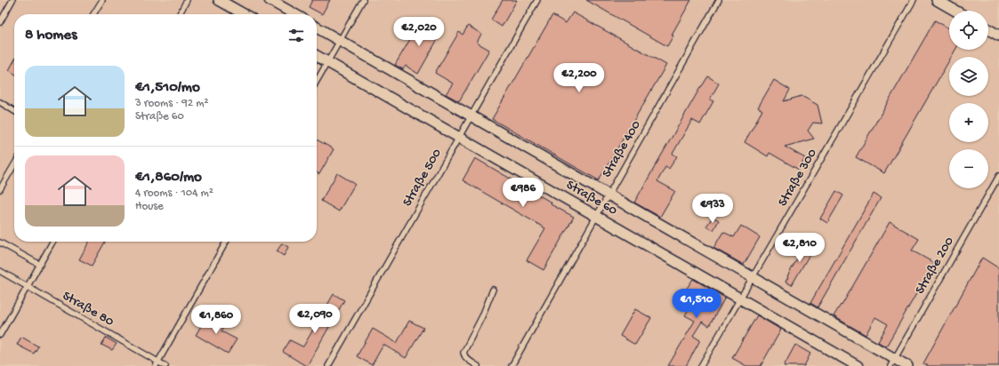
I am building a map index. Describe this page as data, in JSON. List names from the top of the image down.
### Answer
{
  "streets": {
    "street": ["Straße 60"],
    "lane": [
      "Straße 400",
      "Straße 500",
      "Straße 300",
      "Straße 200",
      "Straße 80"
    ]
  },
  "crossings": [
    ["Straße 400", "Straße 60"],
    ["Straße 500", "Straße 60"],
    ["Straße 300", "Straße 60"]
  ],
  "page": {
    "map_buttons": ["+", "−"],
    "heading": "8 homes",
    "price": [
      "€2,020",
      "€2,200",
      "€986",
      "€933",
      "€2,810",
      "€1,510",
      "€2,090",
      "€1,860"
    ],
    "list": [
      {
        "name": "€1,510/mo",
        "note": "3 rooms · 92 m² · Straße 60"
      },
      {
        "name": "€1,860/mo",
        "note": "4 rooms · 104 m² · House"
      }
    ]
  }
}
